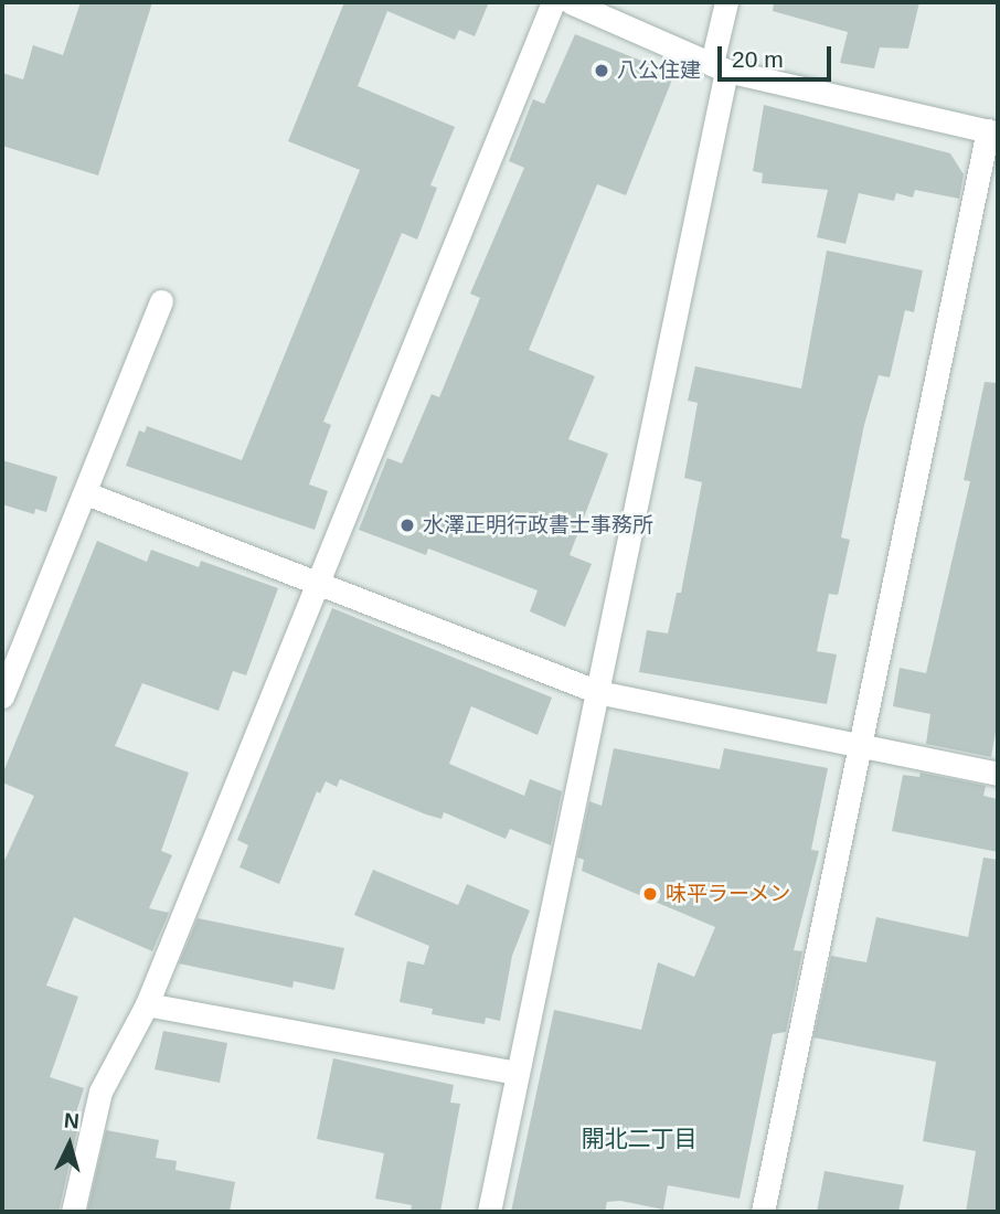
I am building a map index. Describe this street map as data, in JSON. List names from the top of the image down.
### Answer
{
  "districts": ["開北二丁目"],
  "places": ["八公住建", "水澤正明行政書士事務所", "味平ラーメン"],
  "scale_bar": "20 m",
  "north": "top"
}
